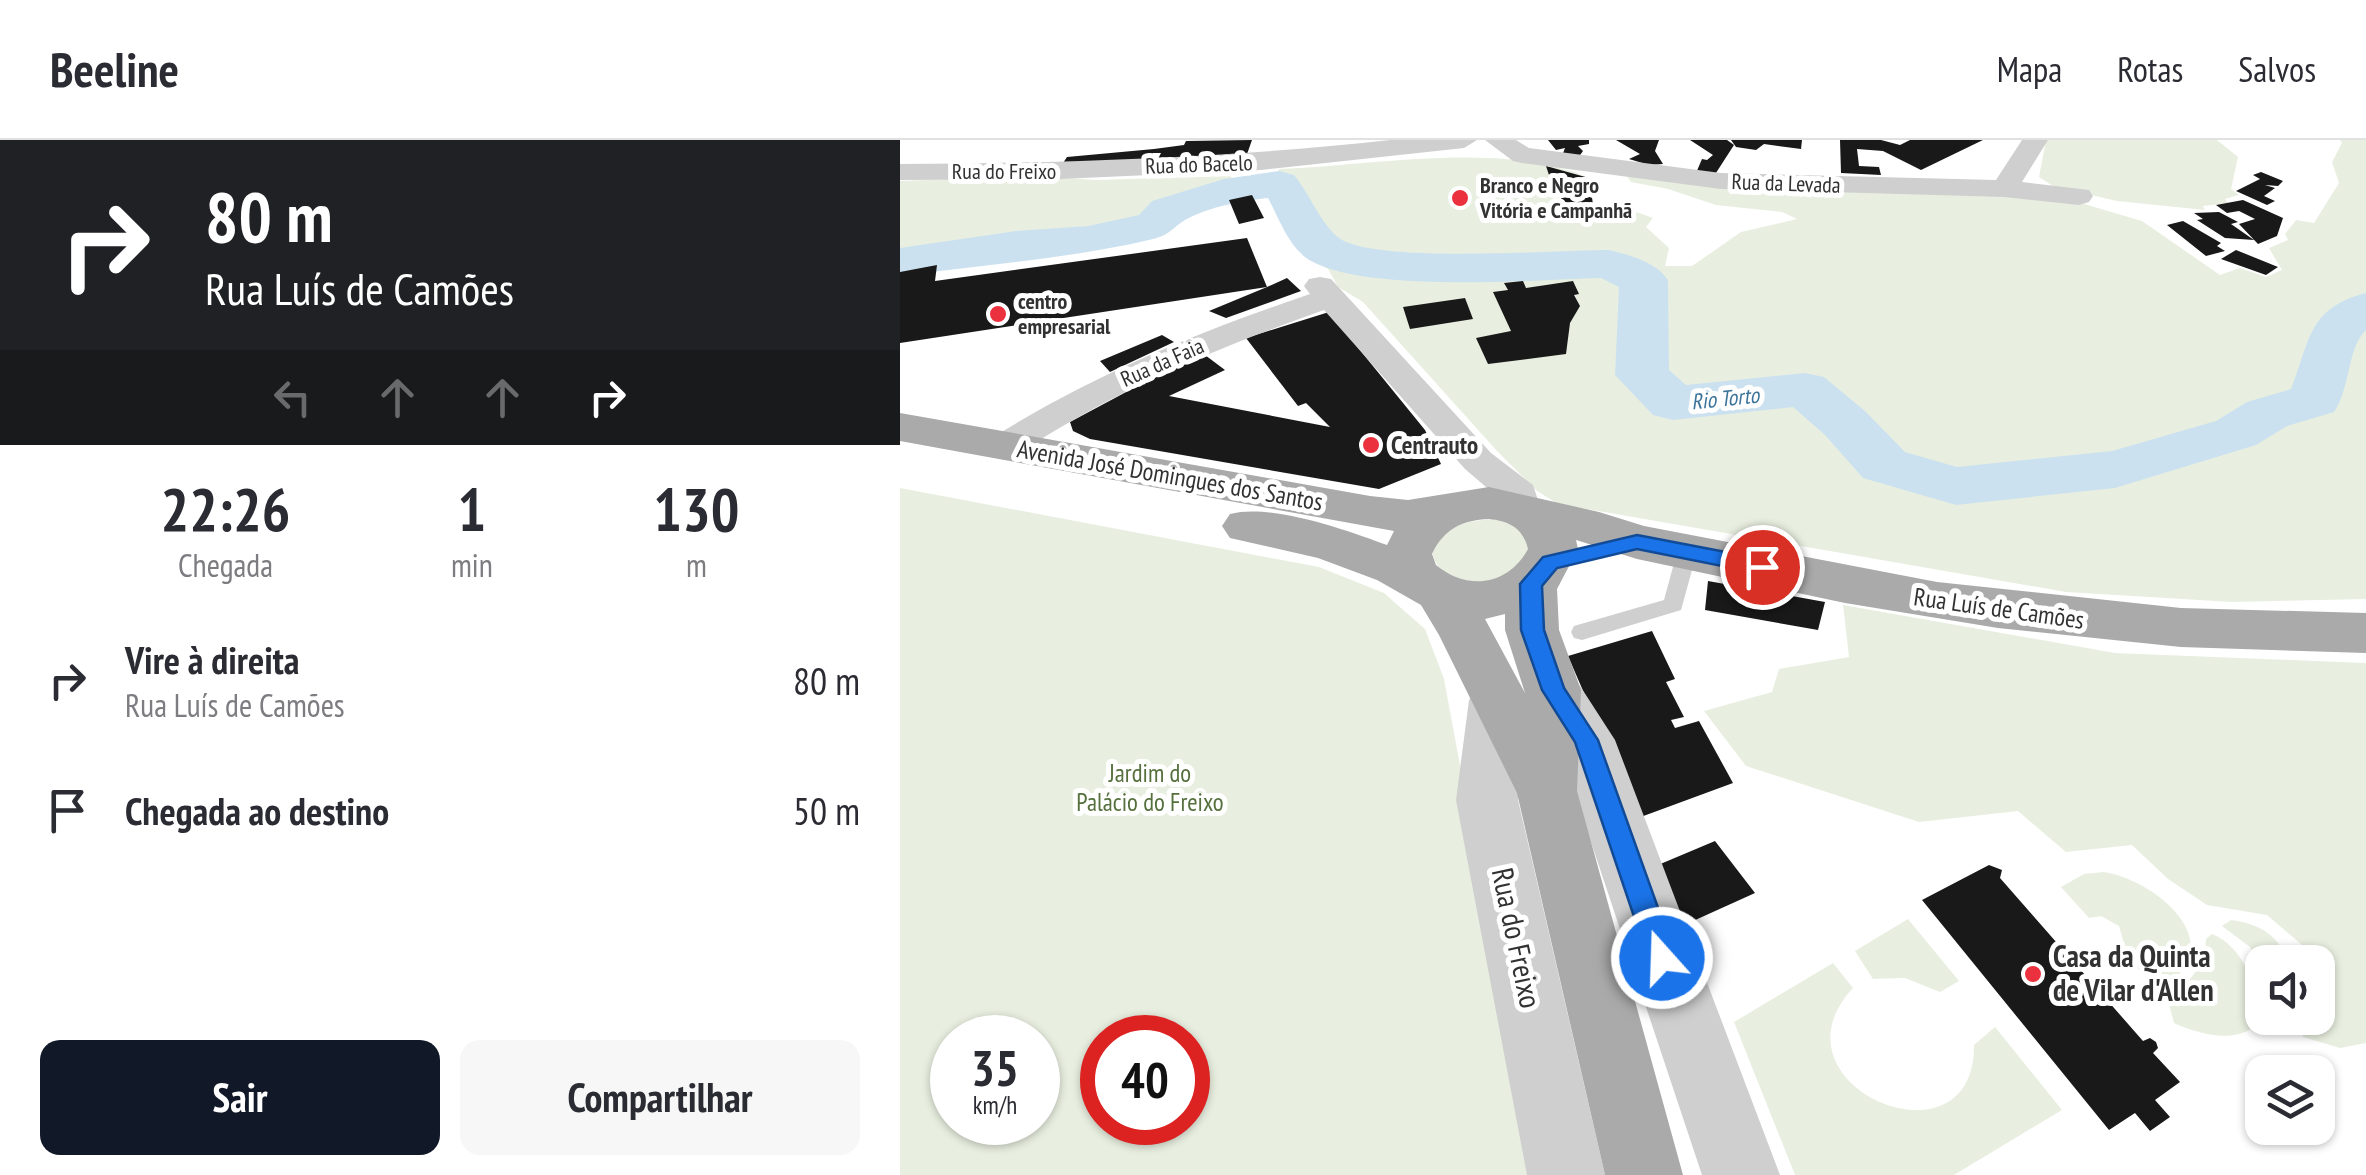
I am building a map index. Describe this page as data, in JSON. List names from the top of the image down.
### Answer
{
  "streets": {
    "main road": ["Rua do Freixo", "Avenida José Domingues dos Santos", "Rua Luís de Camões"],
    "street": ["Rua do Bacelo", "Rua da Levada", "Rua da Faia"]
  },
  "crossings": [
    ["Rua do Bacelo", "Rua do Freixo"],
    ["Rua do Freixo", "Avenida José Domingues dos Santos"],
    ["Rua do Freixo", "Rua Luís de Camões"],
    ["Rua da Faia", "Avenida José Domingues dos Santos"],
    ["Avenida José Domingues dos Santos", "Rua Luís de Camões"]
  ],
  "water": ["Rio Torto"],
  "parks": ["Jardim do Palácio do Freixo"],
  "places": [
    "Branco e Negro Vitória e Campanhã",
    "centro empresarial",
    "Centrauto",
    "Casa da Quinta de Vilar d'Allen"
  ],
  "page": {
    "header": "Beeline",
    "nav": ["Mapa", "Rotas", "Salvos"],
    "turn": ["80 m", "Rua Luís de Camões"],
    "eta": [
      "22:26",
      "Chegada",
      "1",
      "min",
      "130",
      "m"
    ],
    "list": [
      {
        "name": "Vire à direita",
        "note": "Rua Luís de Camões",
        "value": "80 m"
      },
      {
        "name": "Chegada ao destino",
        "value": "50 m"
      }
    ],
    "speed": "35 km/h",
    "limit": "40",
    "buttons": ["Sair", "Compartilhar"]
  }
}
